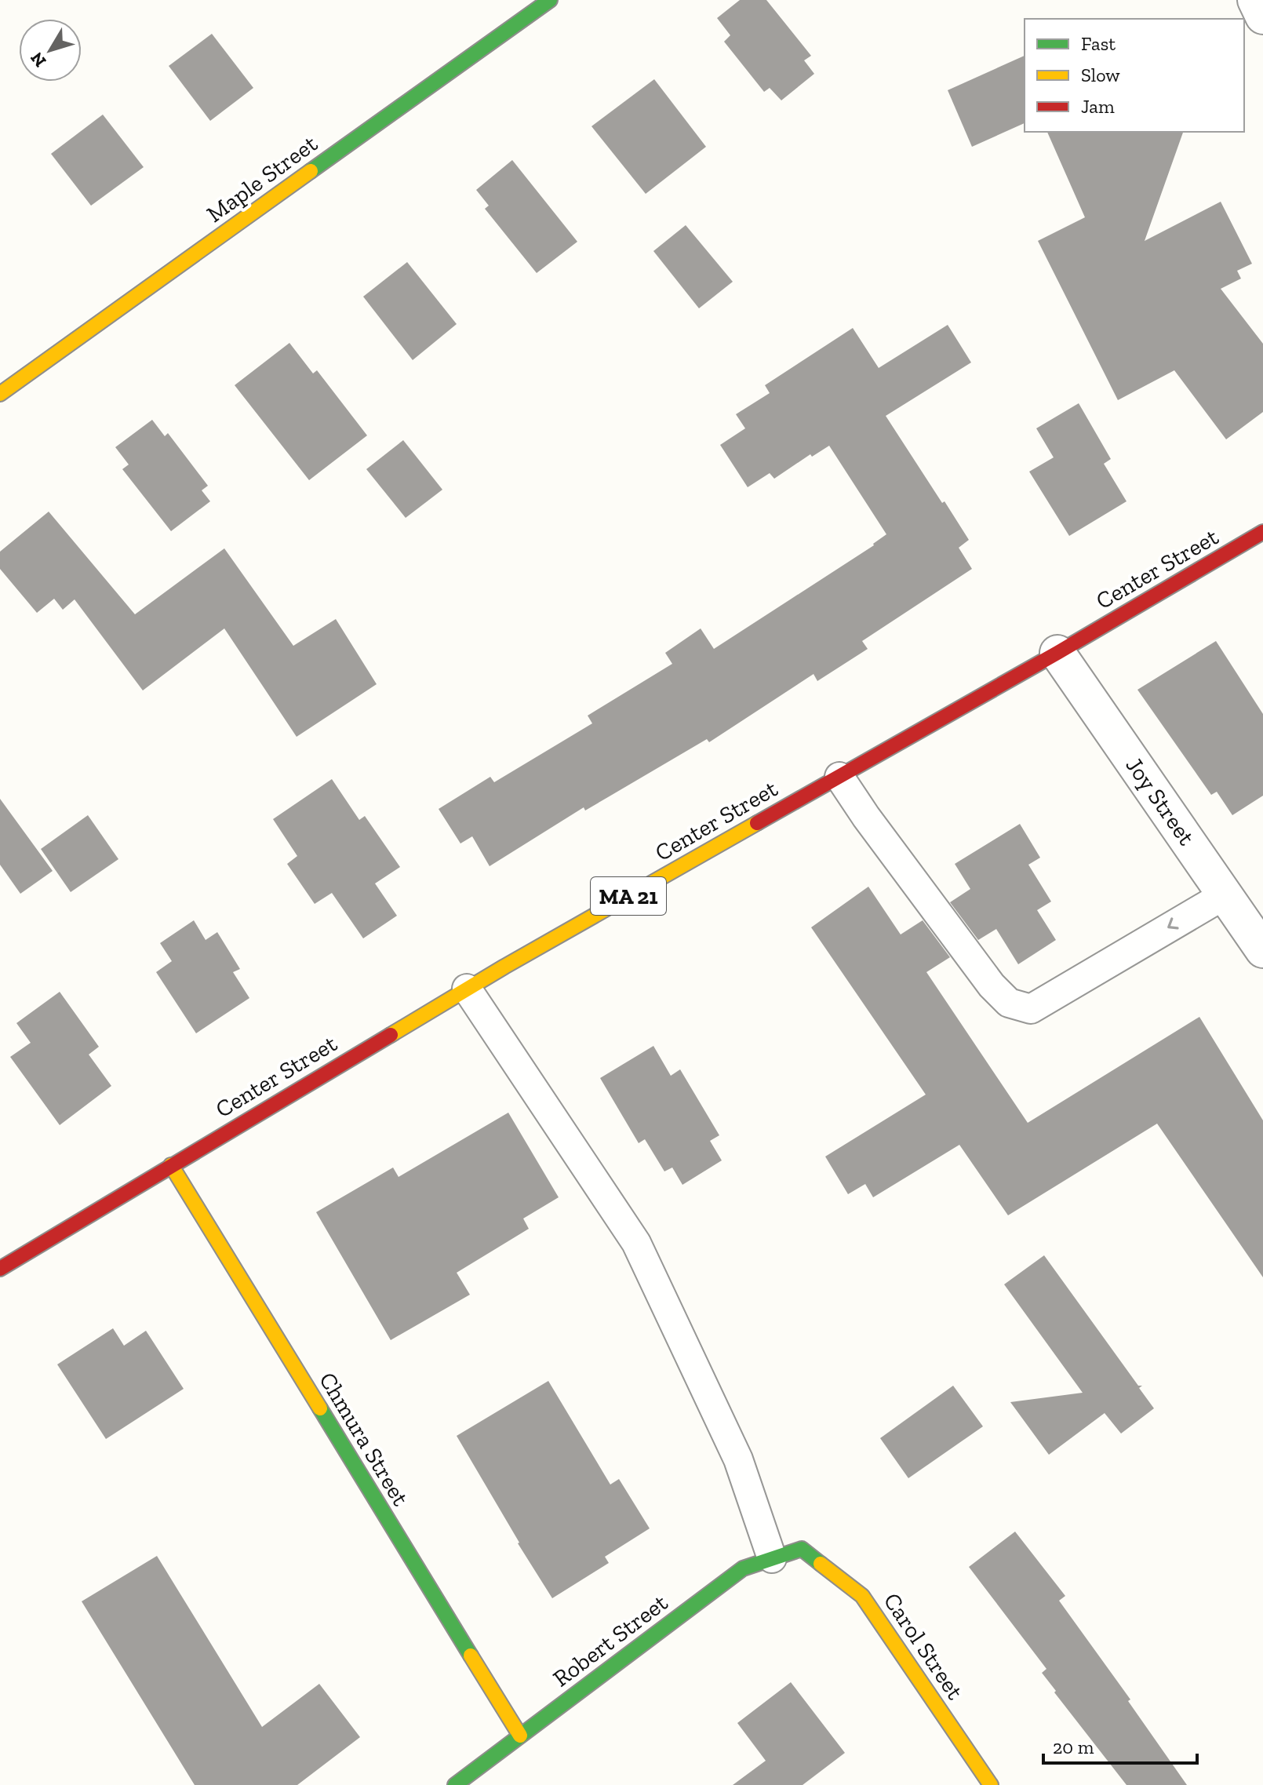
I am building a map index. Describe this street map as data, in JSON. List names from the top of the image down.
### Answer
{
  "streets": {
    "street": [
      "Maple Street",
      "Center Street",
      "Joy Street",
      "MA 21",
      "Chmura Street",
      "Robert Street",
      "Carol Street"
    ]
  },
  "crossings": [
    ["Center Street", "Joy Street"],
    ["Center Street", "Chmura Street"],
    ["Chmura Street", "Robert Street"],
    ["Robert Street", "Carol Street"]
  ],
  "legend": ["Fast", "Slow", "Jam"],
  "scale_bar": "20 m",
  "north": "bottom left"
}
